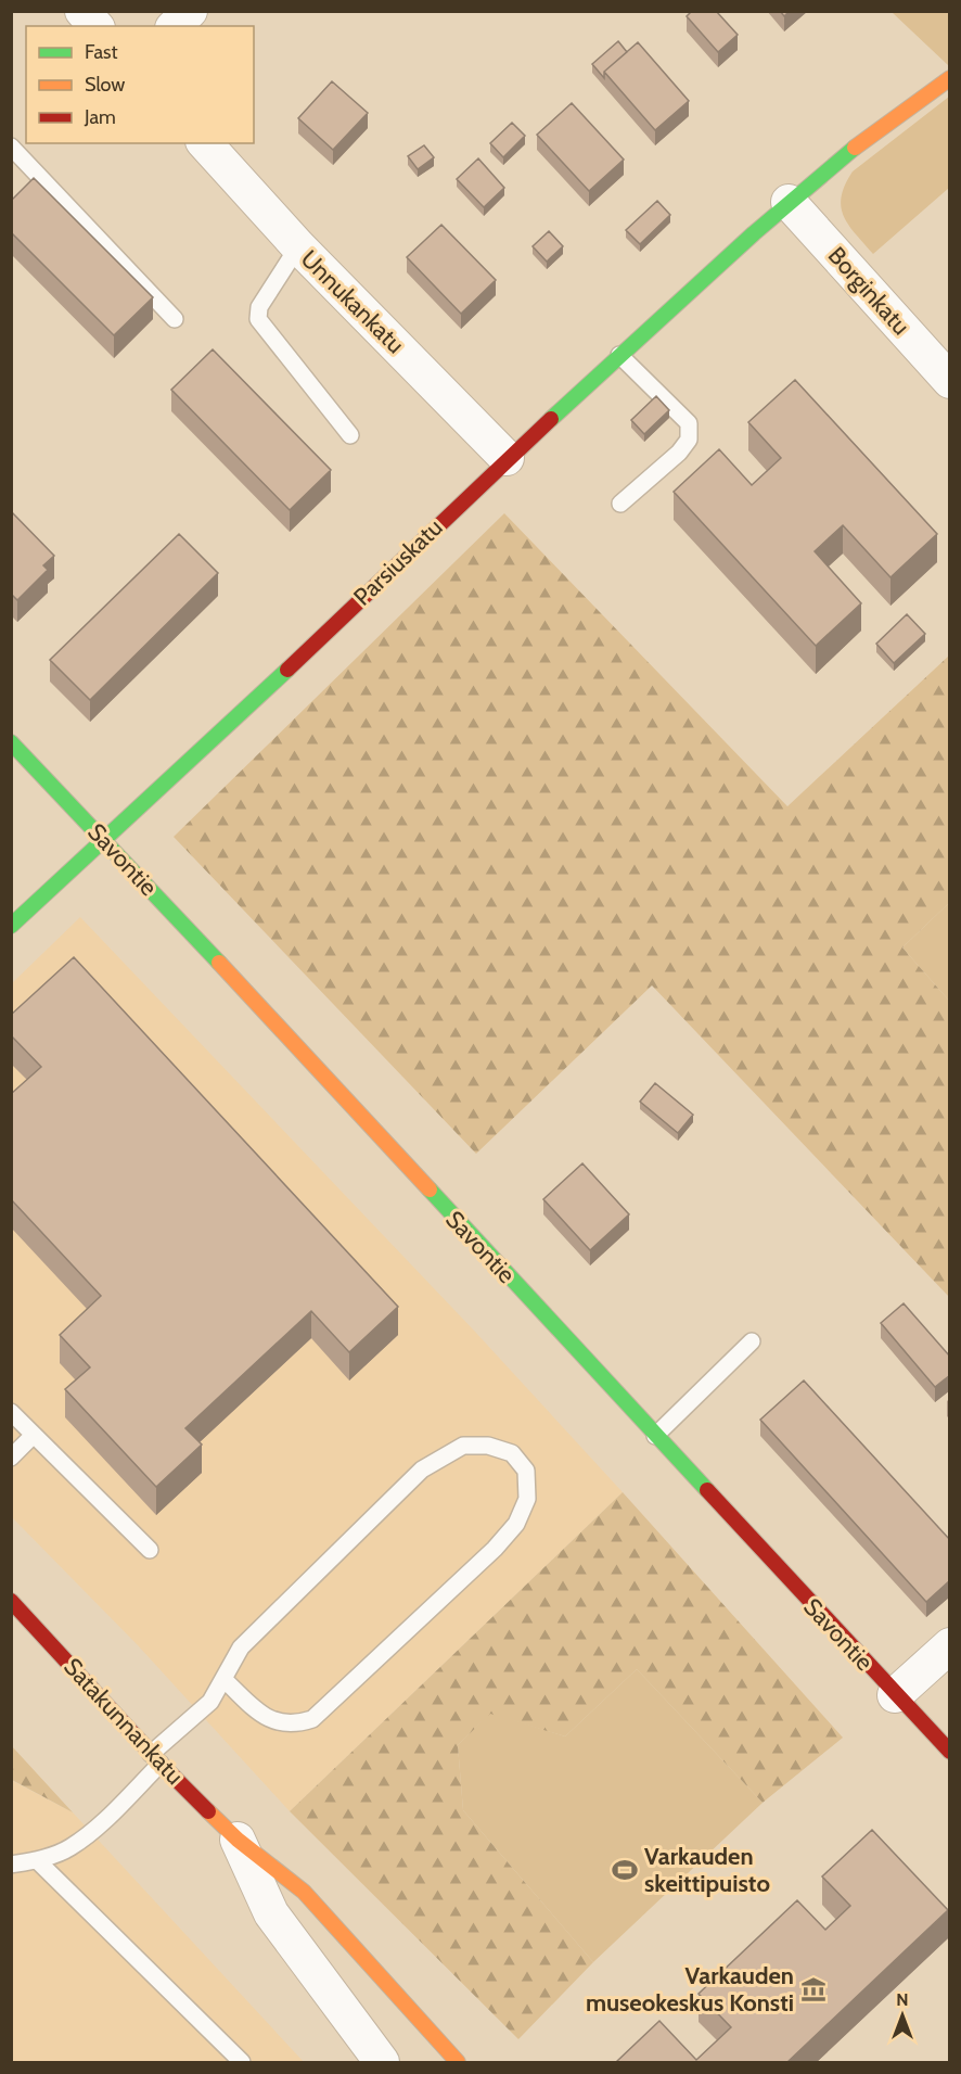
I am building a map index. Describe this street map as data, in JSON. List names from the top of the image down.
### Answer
{
  "streets": {
    "street": [
      "Borginkatu",
      "Unnukankatu",
      "Parsiuskatu",
      "Savontie",
      "Satakunnankatu"
    ]
  },
  "crossings": [
    ["Borginkatu", "Parsiuskatu"],
    ["Unnukankatu", "Parsiuskatu"],
    ["Parsiuskatu", "Savontie"]
  ],
  "places": {
    "sports": ["Varkauden skeittipuisto"],
    "museum": ["Varkauden museokeskus Konsti"]
  },
  "legend": ["Fast", "Slow", "Jam"],
  "north": "top"
}
